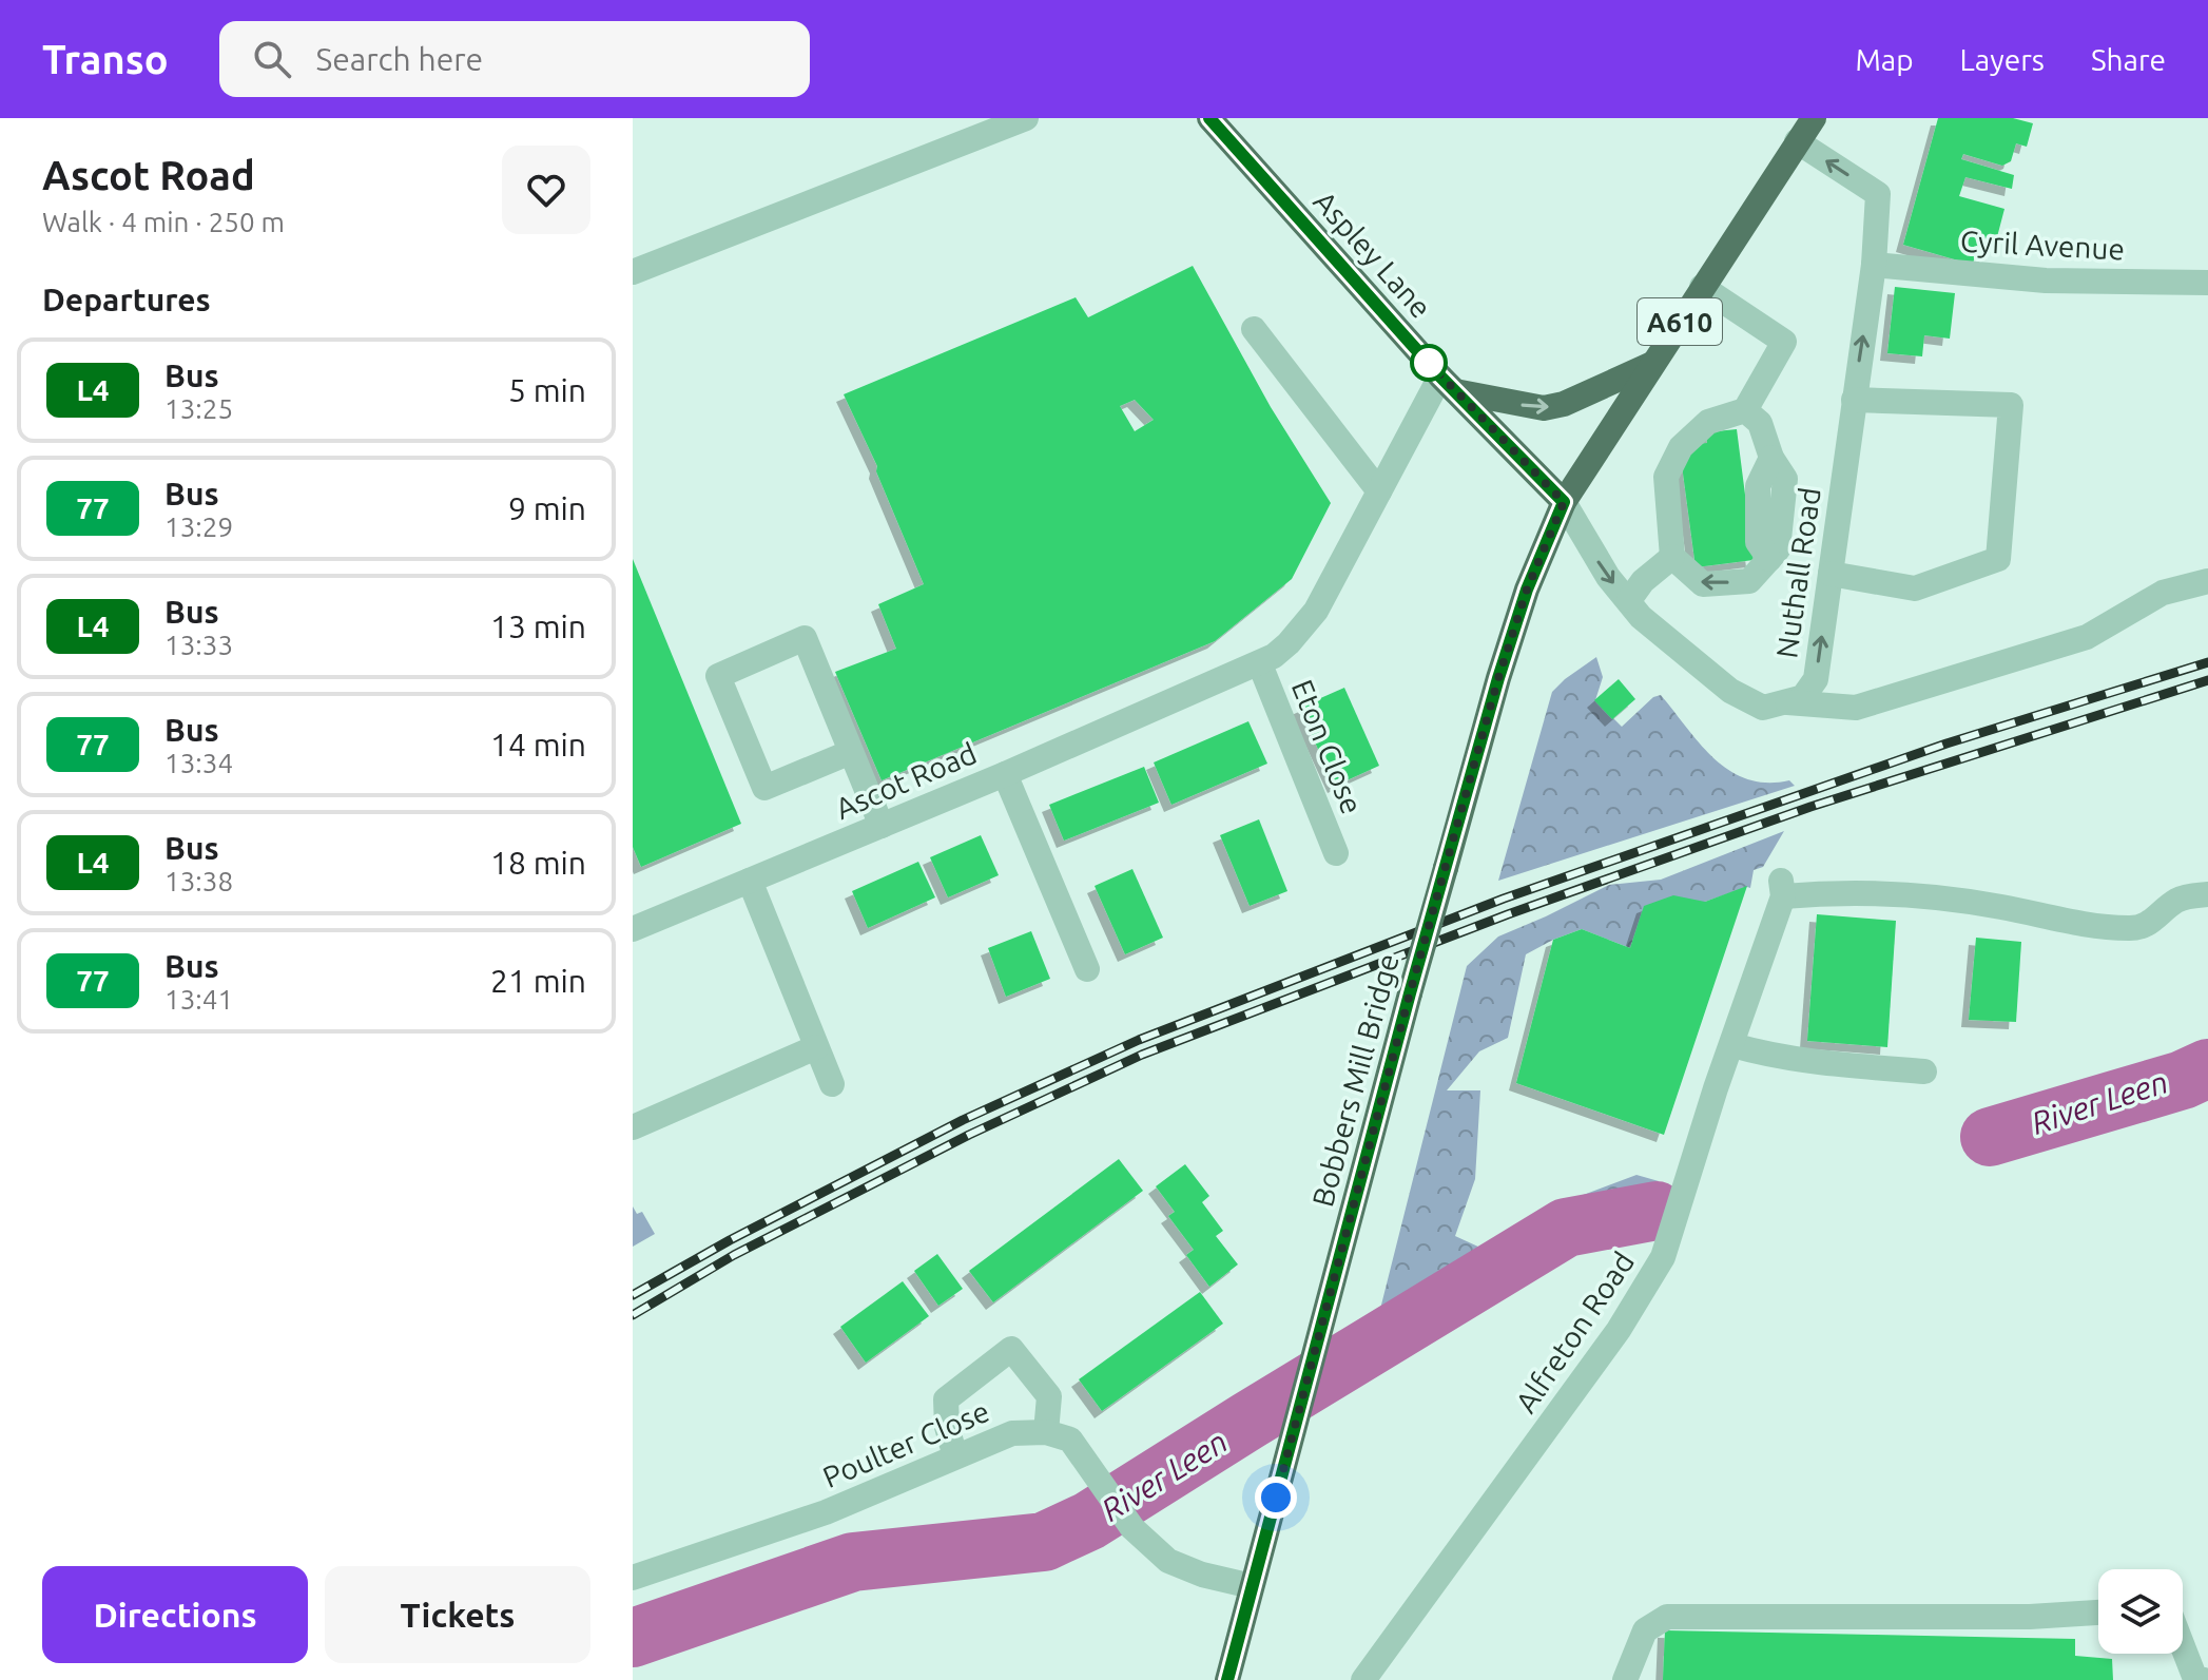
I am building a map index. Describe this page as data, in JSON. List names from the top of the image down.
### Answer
{
  "streets": {
    "main road": ["Aspley Lane", "A610", "Bobbers Mill Bridge"],
    "street": [
      "Cyril Avenue",
      "Nuthall Road",
      "Eton Close",
      "Ascot Road",
      "Alfreton Road",
      "Poulter Close"
    ]
  },
  "crossings": [
    ["Cyril Avenue", "Nuthall Road"],
    ["Aspley Lane", "A610"],
    ["Aspley Lane", "Nuthall Road"],
    ["Aspley Lane", "Ascot Road"],
    ["Aspley Lane", "Bobbers Mill Bridge"],
    ["A610", "Nuthall Road"],
    ["A610", "Bobbers Mill Bridge"],
    ["Nuthall Road", "Bobbers Mill Bridge"],
    ["Eton Close", "Ascot Road"]
  ],
  "water": ["River Leen"],
  "lines": ["bus line L4"],
  "page": {
    "header": "Transo",
    "search": "Search here",
    "nav": ["Map", "Layers", "Share"],
    "heading": [
      ["Ascot Road", "Walk · 4 min · 250 m"],
      "Departures"
    ],
    "list": [
      {
        "mark": "L4",
        "name": "Bus",
        "note": "13:25",
        "value": "5 min"
      },
      {
        "mark": "77",
        "name": "Bus",
        "note": "13:29",
        "value": "9 min"
      },
      {
        "mark": "L4",
        "name": "Bus",
        "note": "13:33",
        "value": "13 min"
      },
      {
        "mark": "77",
        "name": "Bus",
        "note": "13:34",
        "value": "14 min"
      },
      {
        "mark": "L4",
        "name": "Bus",
        "note": "13:38",
        "value": "18 min"
      },
      {
        "mark": "77",
        "name": "Bus",
        "note": "13:41",
        "value": "21 min"
      }
    ],
    "buttons": ["Directions", "Tickets"]
  }
}
